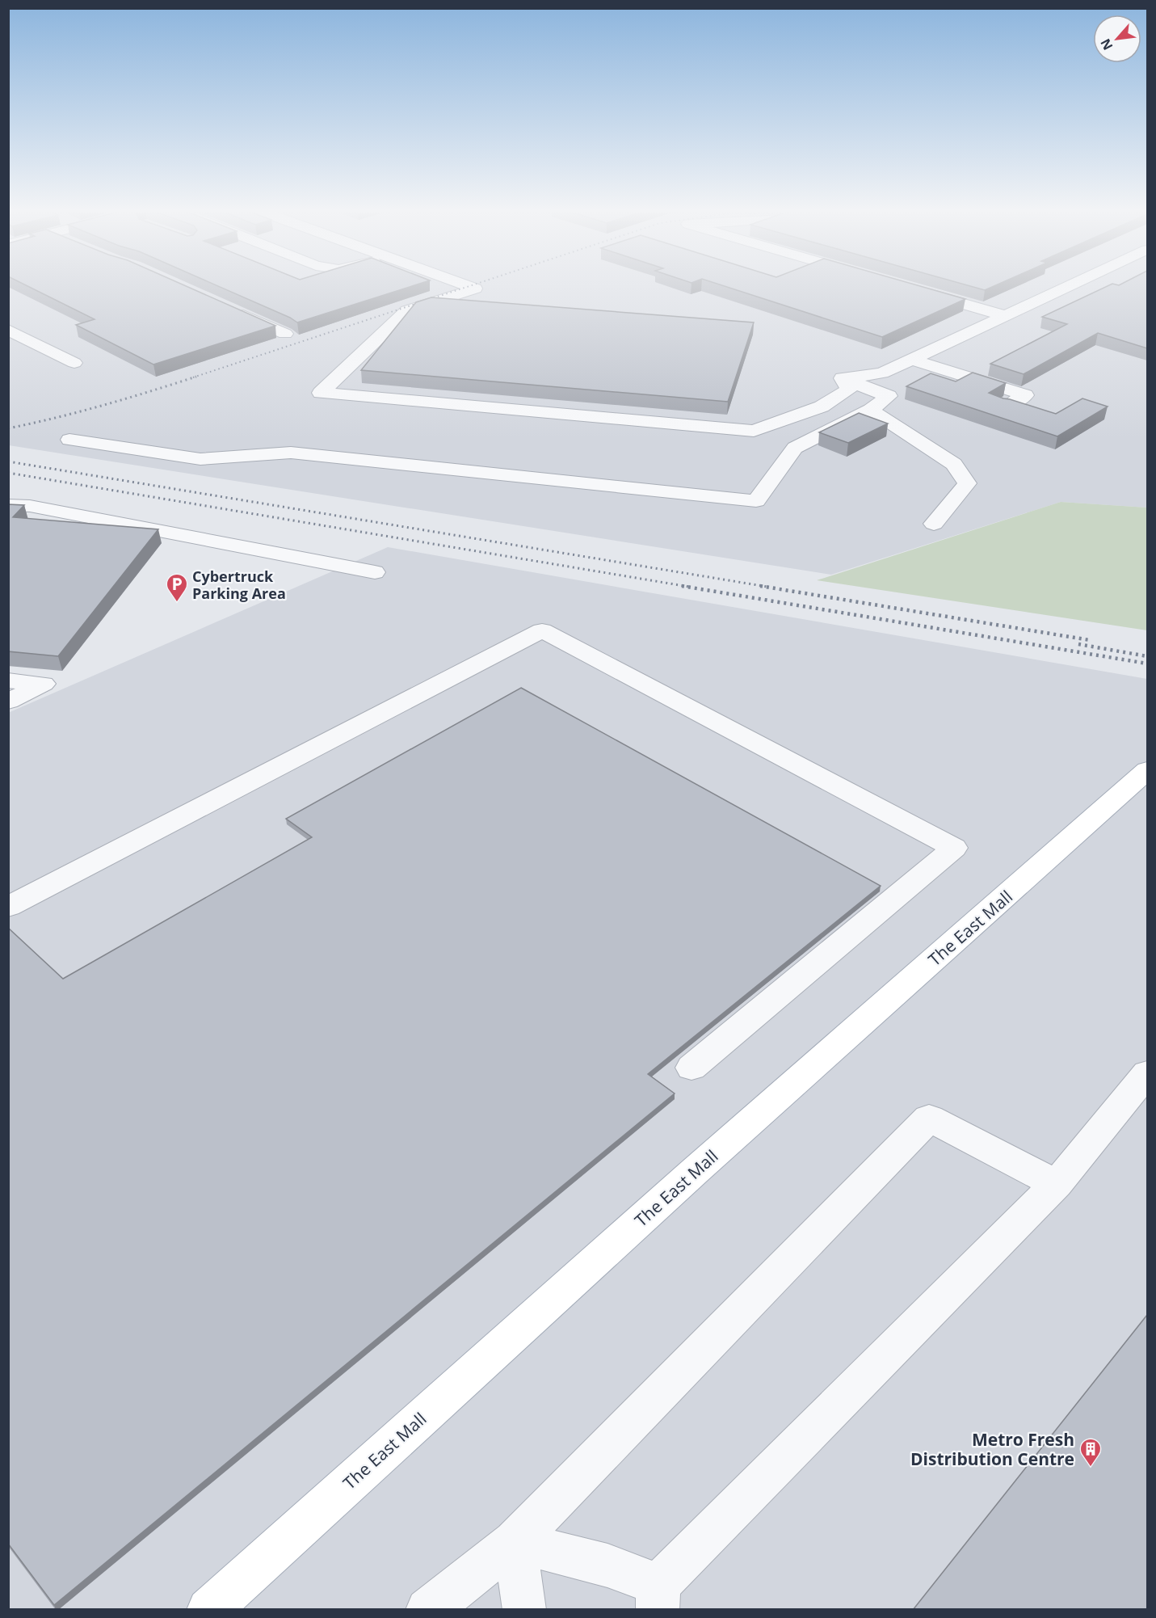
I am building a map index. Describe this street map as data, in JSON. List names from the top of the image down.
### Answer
{
  "streets": {
    "main road": ["The East Mall"]
  },
  "places": {
    "parking": ["Cybertruck Parking Area"],
    "building": ["Metro Fresh Distribution Centre"]
  },
  "north": "bottom left"
}
